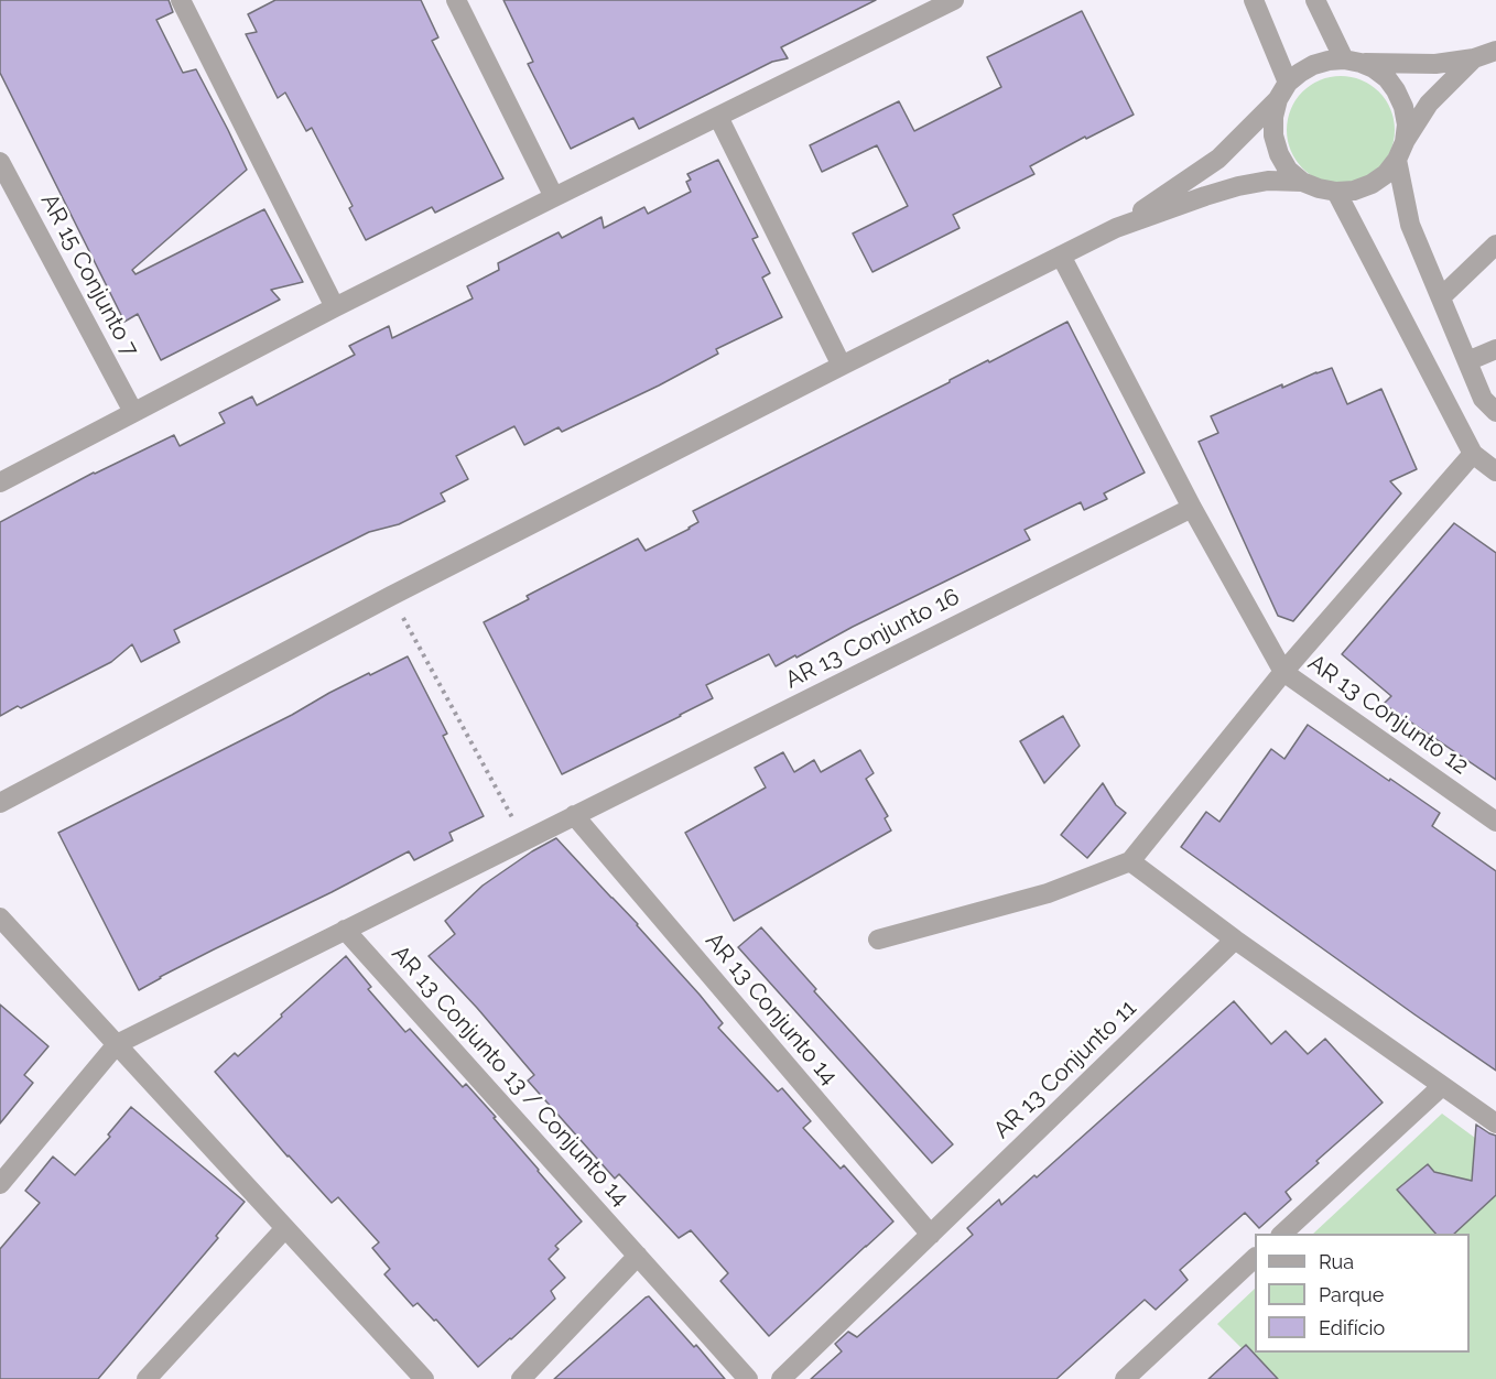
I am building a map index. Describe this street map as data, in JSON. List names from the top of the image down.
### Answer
{
  "streets": {
    "street": [
      "AR 15 Conjunto 7",
      "AR 13 Conjunto 16",
      "AR 13 Conjunto 12",
      "AR 13 Conjunto 14",
      "AR 13 Conjunto 11",
      "AR 13 Conjunto 13 / Conjunto 14"
    ]
  },
  "crossings": [
    ["AR 13 Conjunto 16", "AR 13 Conjunto 14"],
    ["AR 13 Conjunto 16", "AR 13 Conjunto 13 / Conjunto 14"],
    ["AR 13 Conjunto 14", "AR 13 Conjunto 11"]
  ],
  "legend": ["Rua", "Parque", "Edifício"]
}
